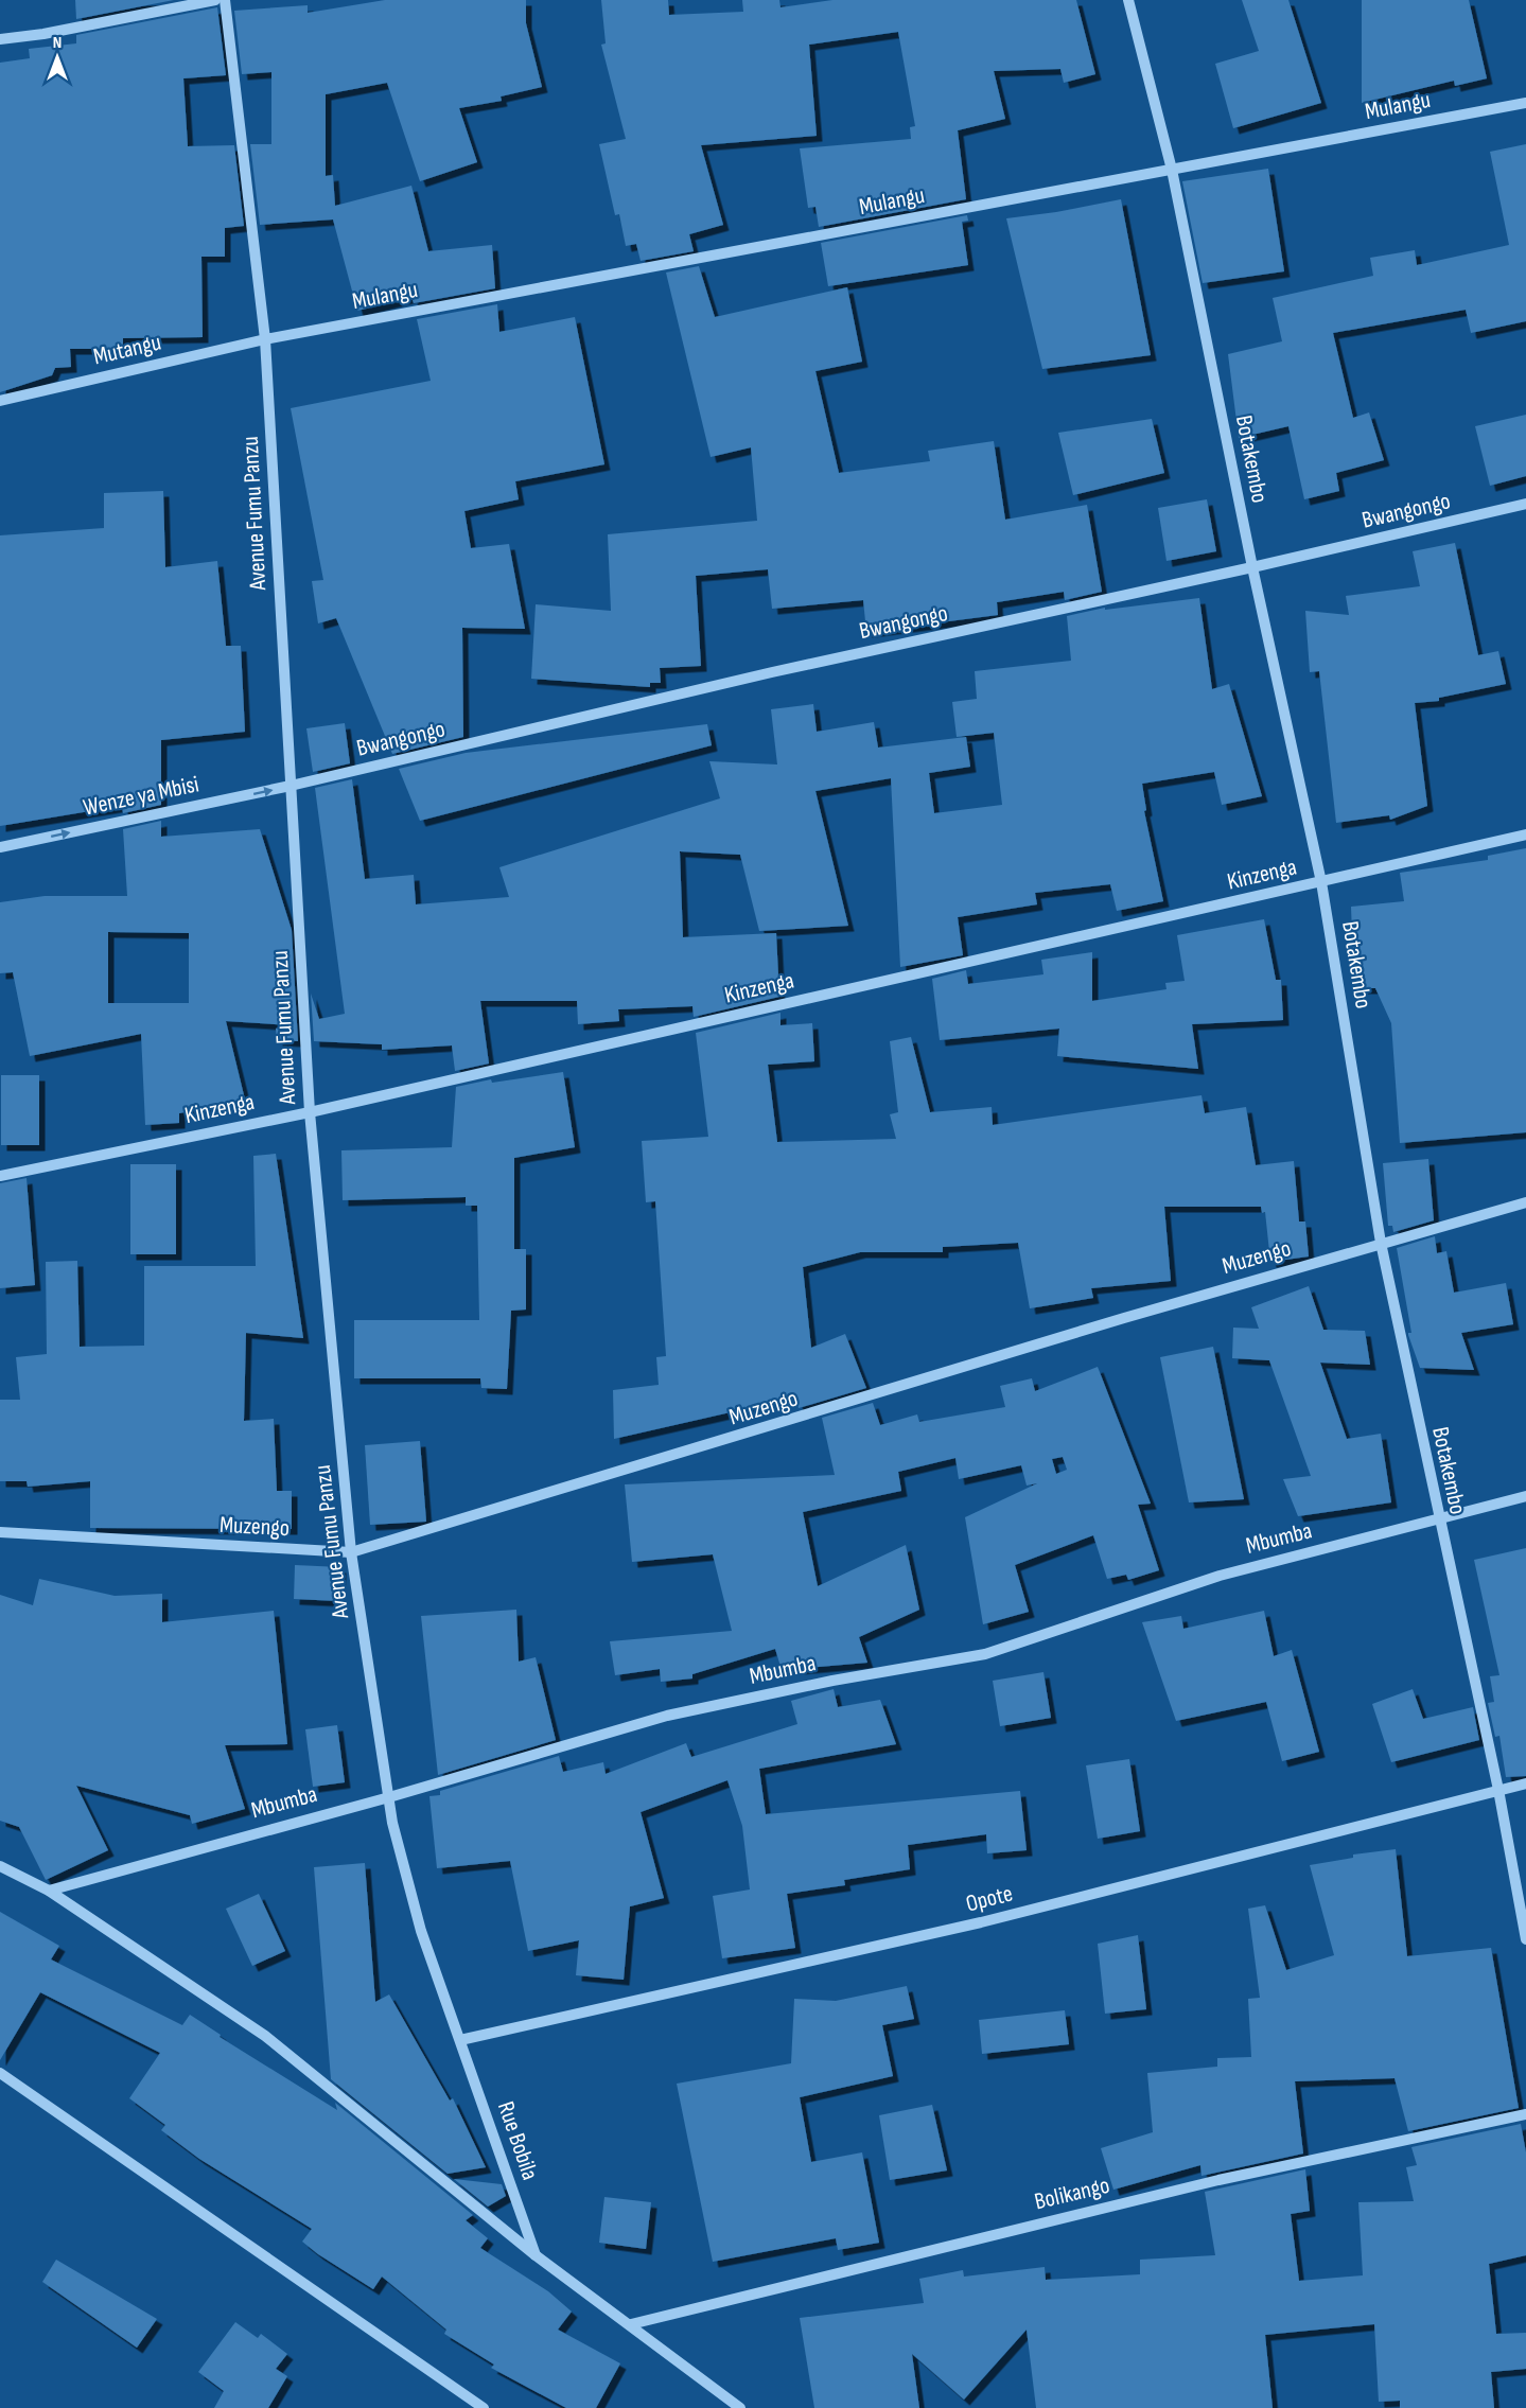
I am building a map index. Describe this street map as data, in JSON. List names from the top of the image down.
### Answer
{
  "streets": {
    "street": [
      "Mulangu",
      "Mutangu",
      "Botakembo",
      "Bwangongo",
      "Avenue Fumu Panzu",
      "Wenze ya Mbisi",
      "Kinzenga",
      "Muzengo",
      "Mbumba",
      "Opote",
      "Rue Bobila",
      "Bolikango"
    ]
  },
  "crossings": [
    ["Mulangu", "Mutangu"],
    ["Mulangu", "Botakembo"],
    ["Mulangu", "Avenue Fumu Panzu"],
    ["Mutangu", "Avenue Fumu Panzu"],
    ["Botakembo", "Bwangongo"],
    ["Botakembo", "Kinzenga"],
    ["Botakembo", "Muzengo"],
    ["Botakembo", "Mbumba"],
    ["Botakembo", "Opote"],
    ["Bwangongo", "Avenue Fumu Panzu"],
    ["Bwangongo", "Wenze ya Mbisi"],
    ["Avenue Fumu Panzu", "Wenze ya Mbisi"],
    ["Avenue Fumu Panzu", "Kinzenga"],
    ["Avenue Fumu Panzu", "Muzengo"],
    ["Avenue Fumu Panzu", "Mbumba"],
    ["Avenue Fumu Panzu", "Opote"],
    ["Avenue Fumu Panzu", "Rue Bobila"],
    ["Opote", "Rue Bobila"]
  ],
  "one_way": ["Wenze ya Mbisi"],
  "north": "top"
}
